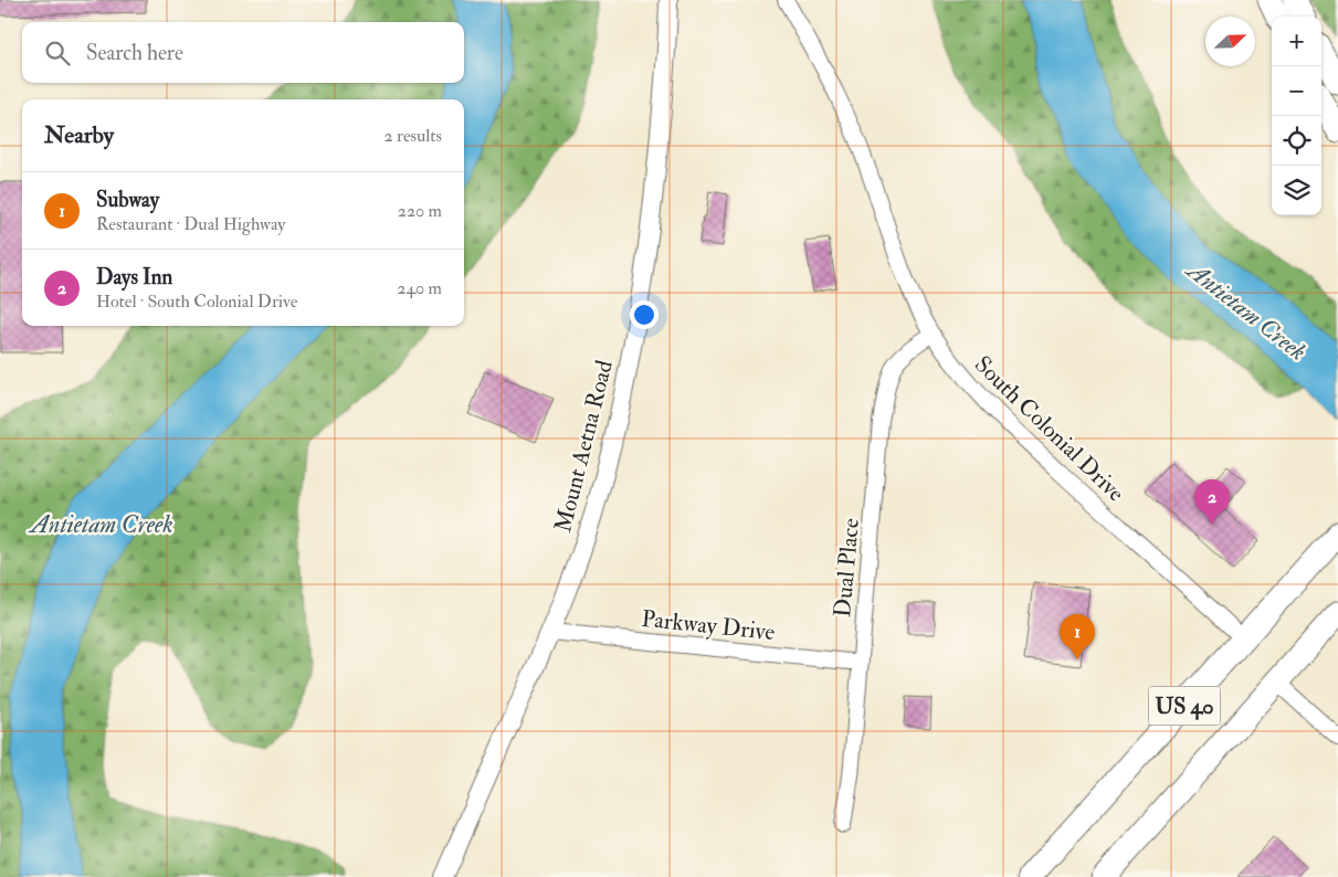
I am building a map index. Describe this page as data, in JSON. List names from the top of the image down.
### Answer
{
  "streets": {
    "main road": ["US 40"],
    "street": [
      "South Colonial Drive",
      "Mount Aetna Road",
      "Dual Place",
      "Parkway Drive"
    ]
  },
  "crossings": [
    ["South Colonial Drive", "Dual Place"],
    ["South Colonial Drive", "US 40"],
    ["Mount Aetna Road", "Parkway Drive"],
    ["Dual Place", "Parkway Drive"]
  ],
  "water": ["Antietam Creek"],
  "north": "top right",
  "page": {
    "map_buttons": ["+", "−"],
    "search": "Search here",
    "heading": ["Nearby", "2 results"],
    "list": [
      {
        "mark": "1",
        "name": "Subway",
        "note": "Restaurant · Dual Highway",
        "value": "220 m"
      },
      {
        "mark": "2",
        "name": "Days Inn",
        "note": "Hotel · South Colonial Drive",
        "value": "240 m"
      }
    ],
    "pins": ["2", "1"]
  }
}
